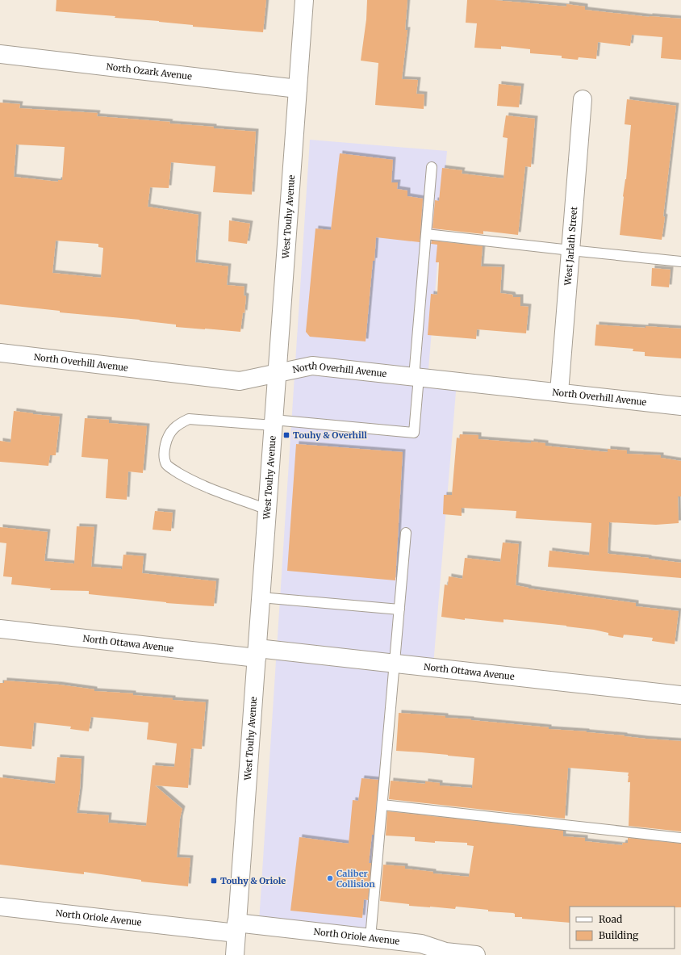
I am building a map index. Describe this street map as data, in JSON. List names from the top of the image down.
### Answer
{
  "streets": {
    "street": [
      "North Ozark Avenue",
      "West Touhy Avenue",
      "West Jarlath Street",
      "North Overhill Avenue",
      "North Ottawa Avenue",
      "North Oriole Avenue"
    ]
  },
  "crossings": [
    ["North Ozark Avenue", "West Touhy Avenue"],
    ["West Touhy Avenue", "North Overhill Avenue"],
    ["West Touhy Avenue", "North Ottawa Avenue"],
    ["West Touhy Avenue", "North Oriole Avenue"],
    ["West Jarlath Street", "North Overhill Avenue"]
  ],
  "places": {
    "transit": ["Touhy & Overhill", "Touhy & Oriole"],
    "other": ["Caliber Collision"]
  },
  "legend": ["Road", "Building"]
}
